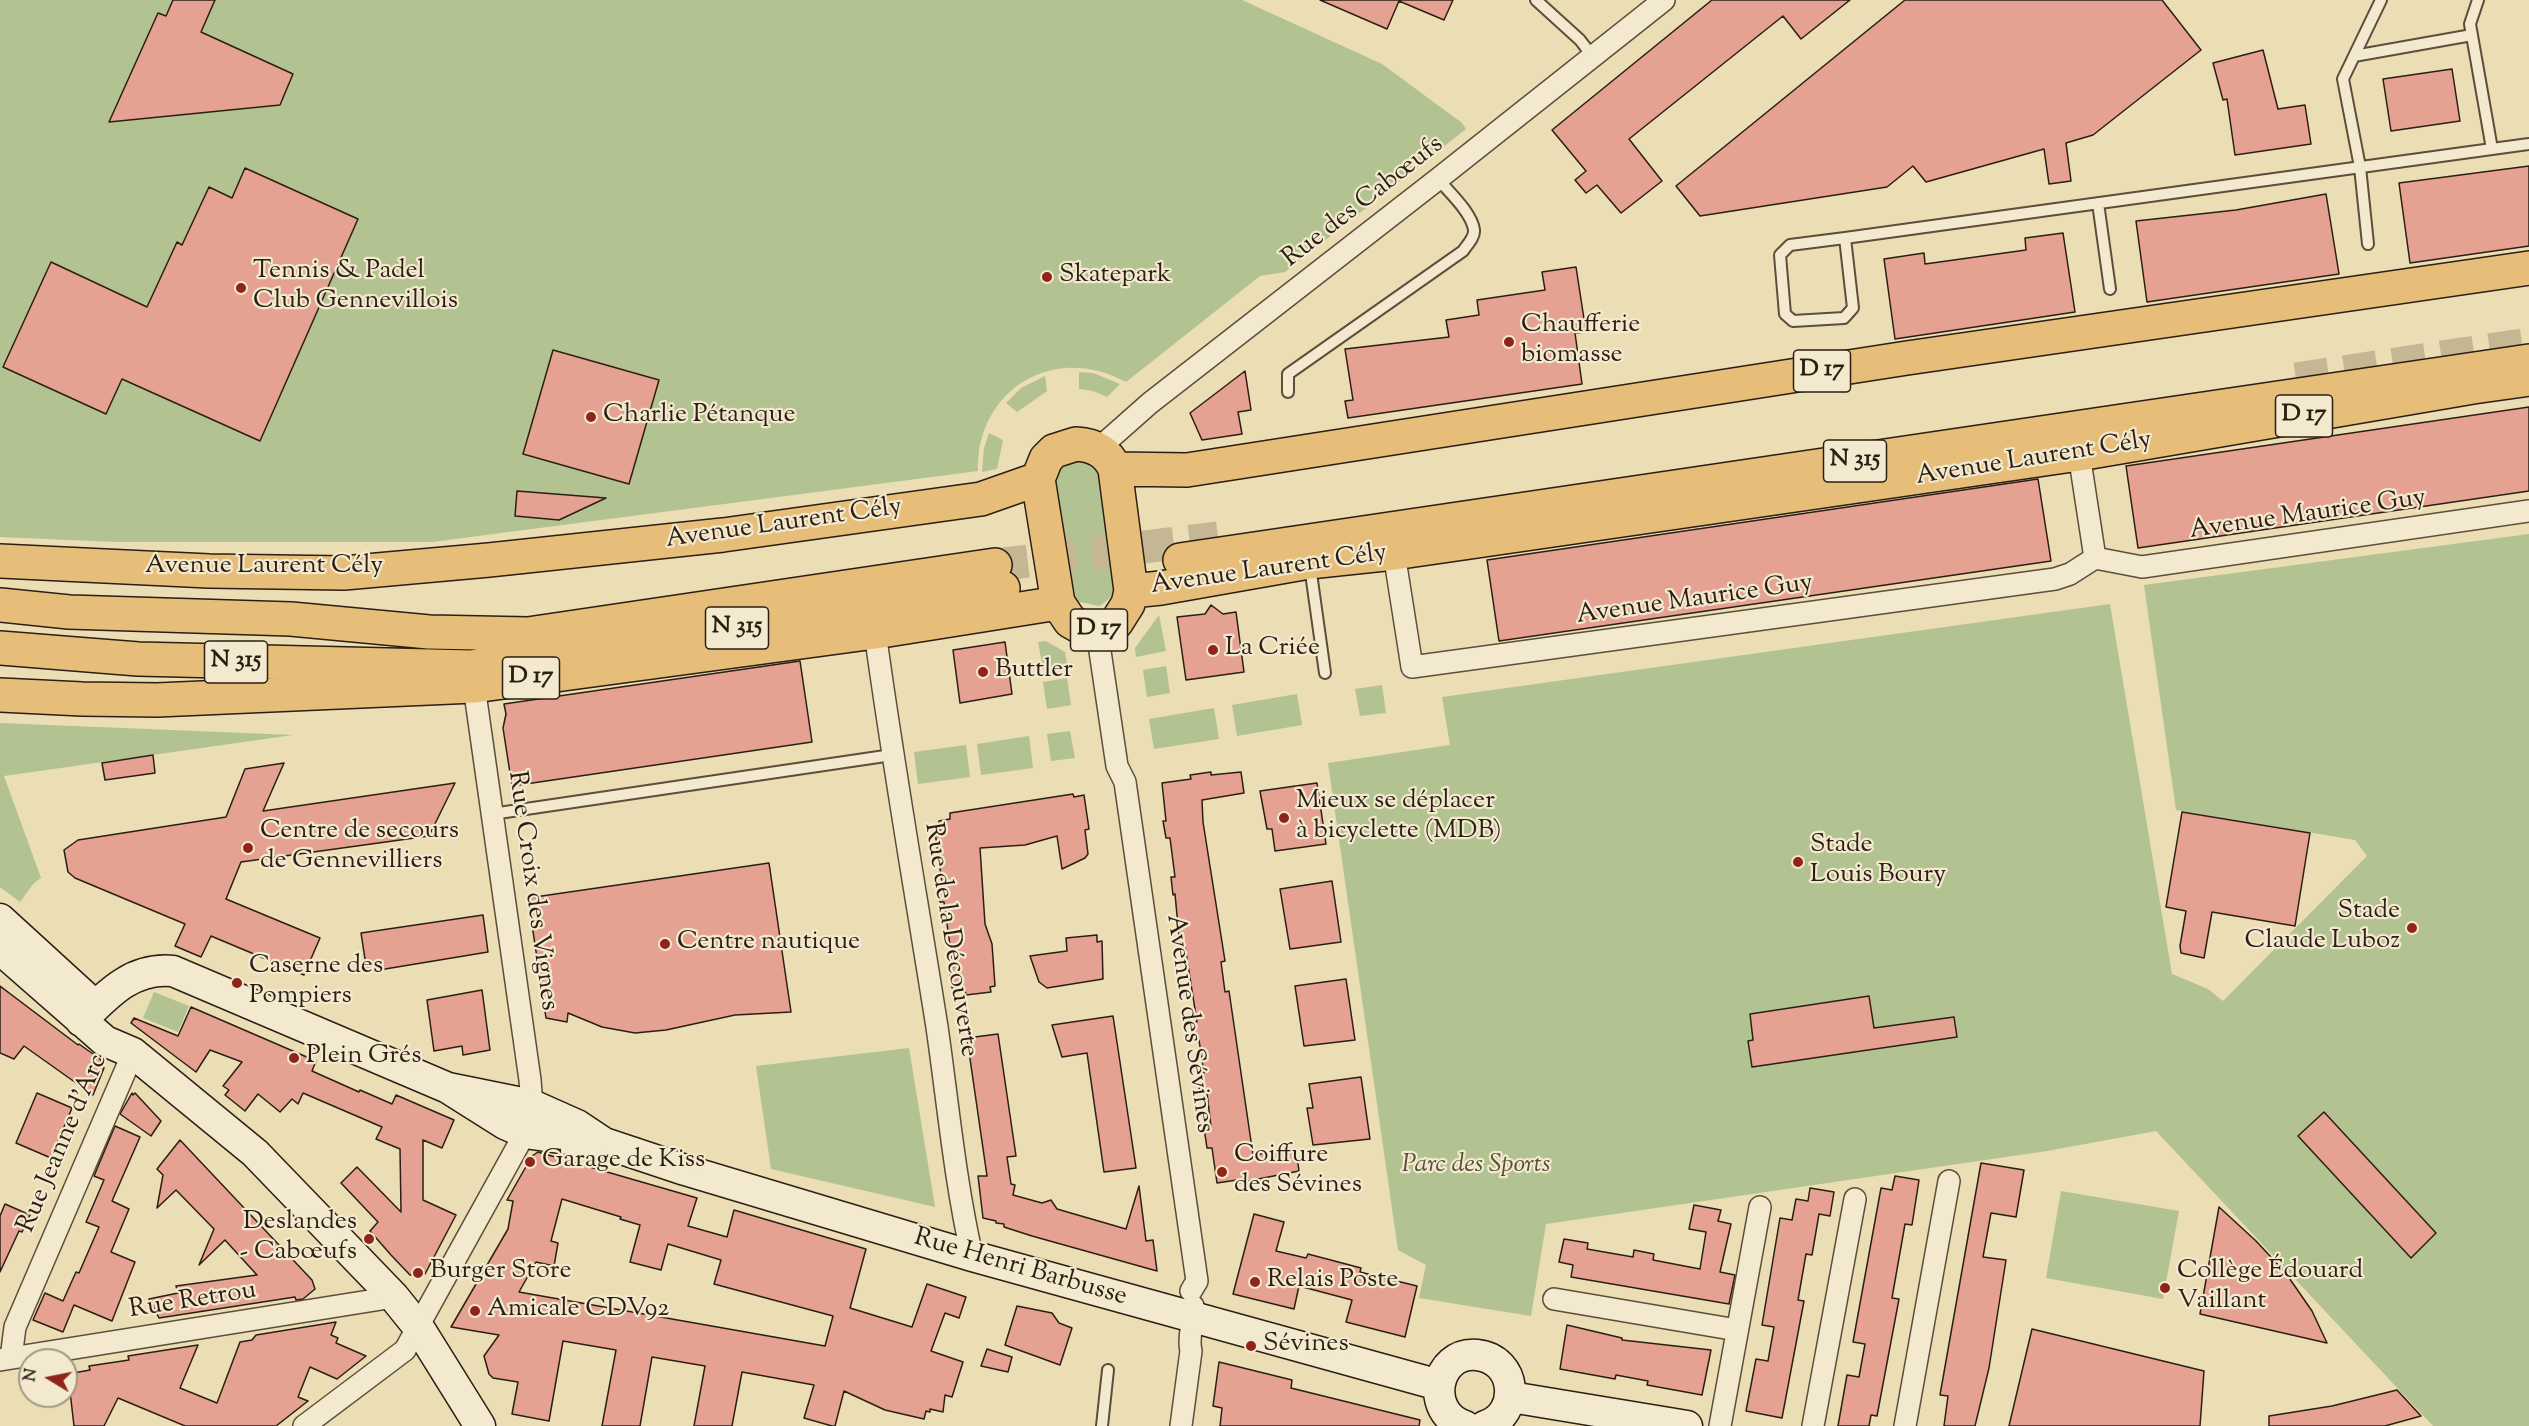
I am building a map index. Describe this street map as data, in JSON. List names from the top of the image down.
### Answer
{
  "streets": {
    "main road": ["D 17", "Avenue Laurent Cély", "N 315"],
    "street": [
      "Rue des Cabœufs",
      "Avenue Maurice Guy",
      "Rue Croix des Vignes",
      "Rue de la Découverte",
      "Avenue des Sévines",
      "Rue Jeanne d'Arc",
      "Rue Henri Barbusse",
      "Rue Retrou"
    ]
  },
  "crossings": [
    ["Rue des Cabœufs", "D 17"],
    ["D 17", "Avenue Laurent Cély"],
    ["D 17", "Rue Croix des Vignes"],
    ["D 17", "Rue de la Découverte"],
    ["D 17", "Avenue des Sévines"],
    ["Avenue Laurent Cély", "Avenue Maurice Guy"],
    ["Avenue Laurent Cély", "Avenue des Sévines"],
    ["Rue Croix des Vignes", "Rue Henri Barbusse"],
    ["Rue de la Découverte", "Rue Henri Barbusse"],
    ["Avenue des Sévines", "Rue Henri Barbusse"],
    ["Rue Jeanne d'Arc", "Rue Retrou"]
  ],
  "parks": ["Parc des Sports"],
  "places": [
    "Skatepark",
    "Tennis & Padel Club Gennevillois",
    "Chaufferie biomasse",
    "Charlie Pétanque",
    "La Criée",
    "Buttler",
    "Mieux se déplacer à bicyclette (MDB)",
    "Centre de secours de Gennevilliers",
    "Stade Louis Boury",
    "Stade Claude Luboz",
    "Centre nautique",
    "Caserne des Pompiers",
    "Plein Grés",
    "Garage de Kiss",
    "Coiffure des Sévines",
    "Deslandes - Cabœufs",
    "Burger Store",
    "Relais Poste",
    "Collège Édouard Vaillant",
    "Amicale CDV92",
    "Sévines"
  ],
  "north": "left"
}
